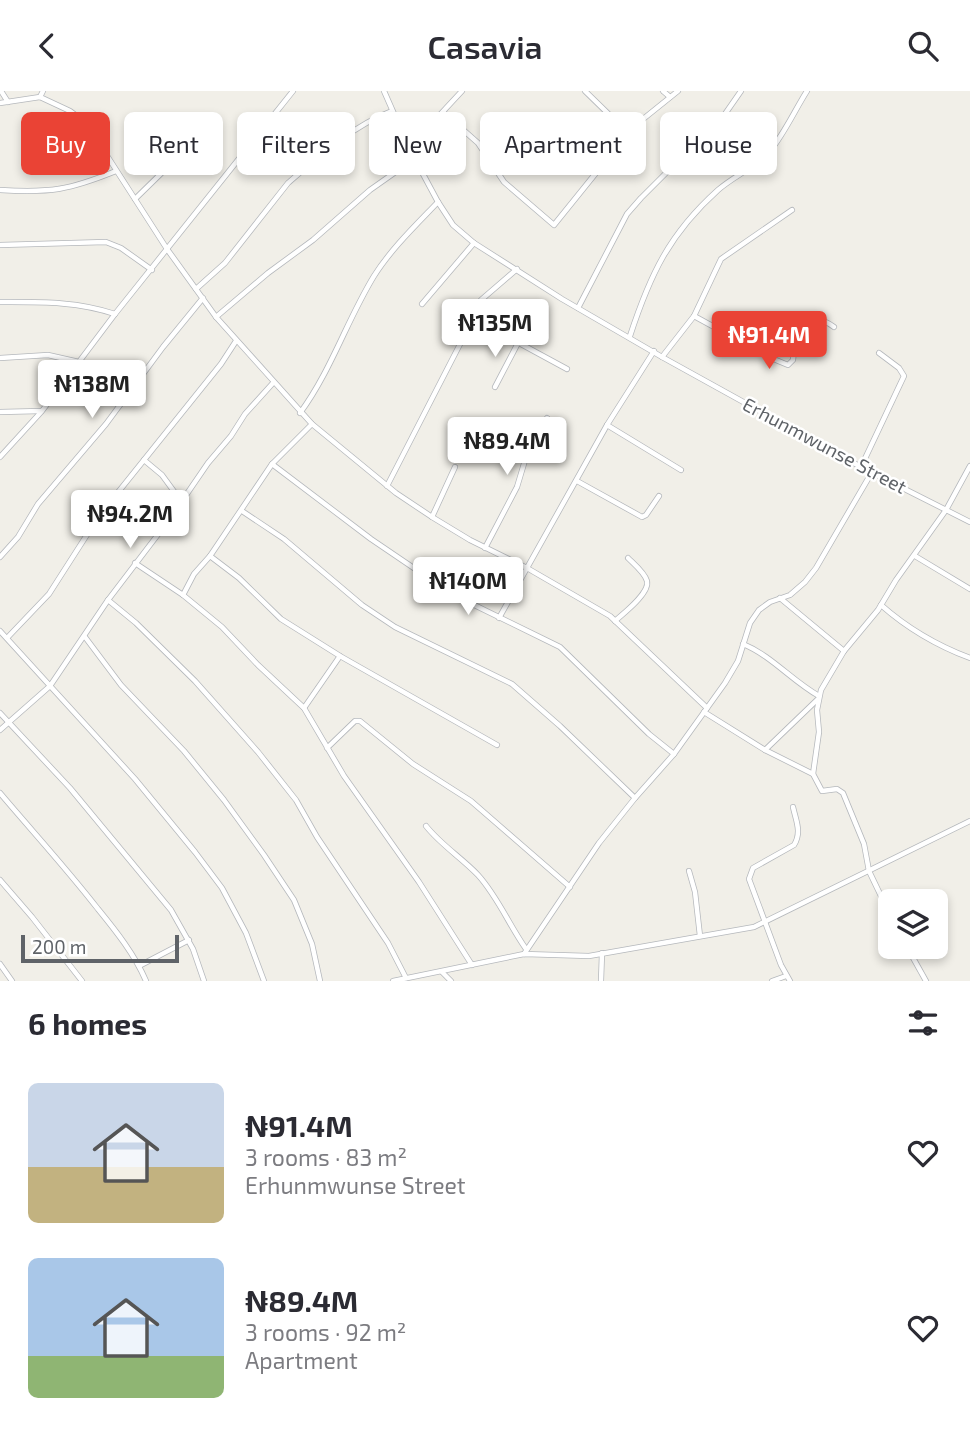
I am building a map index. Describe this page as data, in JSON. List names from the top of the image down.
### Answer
{
  "streets": {
    "street": ["Erhunmwunse Street"]
  },
  "scale_bar": "200 m",
  "page": {
    "header": "Casavia",
    "chip": [
      "Buy",
      "Rent",
      "Filters",
      "New",
      "Apartment",
      "House"
    ],
    "price": [
      "₦135M",
      "₦91.4M",
      "₦138M",
      "₦89.4M",
      "₦94.2M",
      "₦140M"
    ],
    "scale": "200 m",
    "heading": "6 homes",
    "list": [
      {
        "name": "₦91.4M",
        "note": "3 rooms · 83 m² · Erhunmwunse Street"
      },
      {
        "name": "₦89.4M",
        "note": "3 rooms · 92 m² · Apartment"
      }
    ]
  }
}
